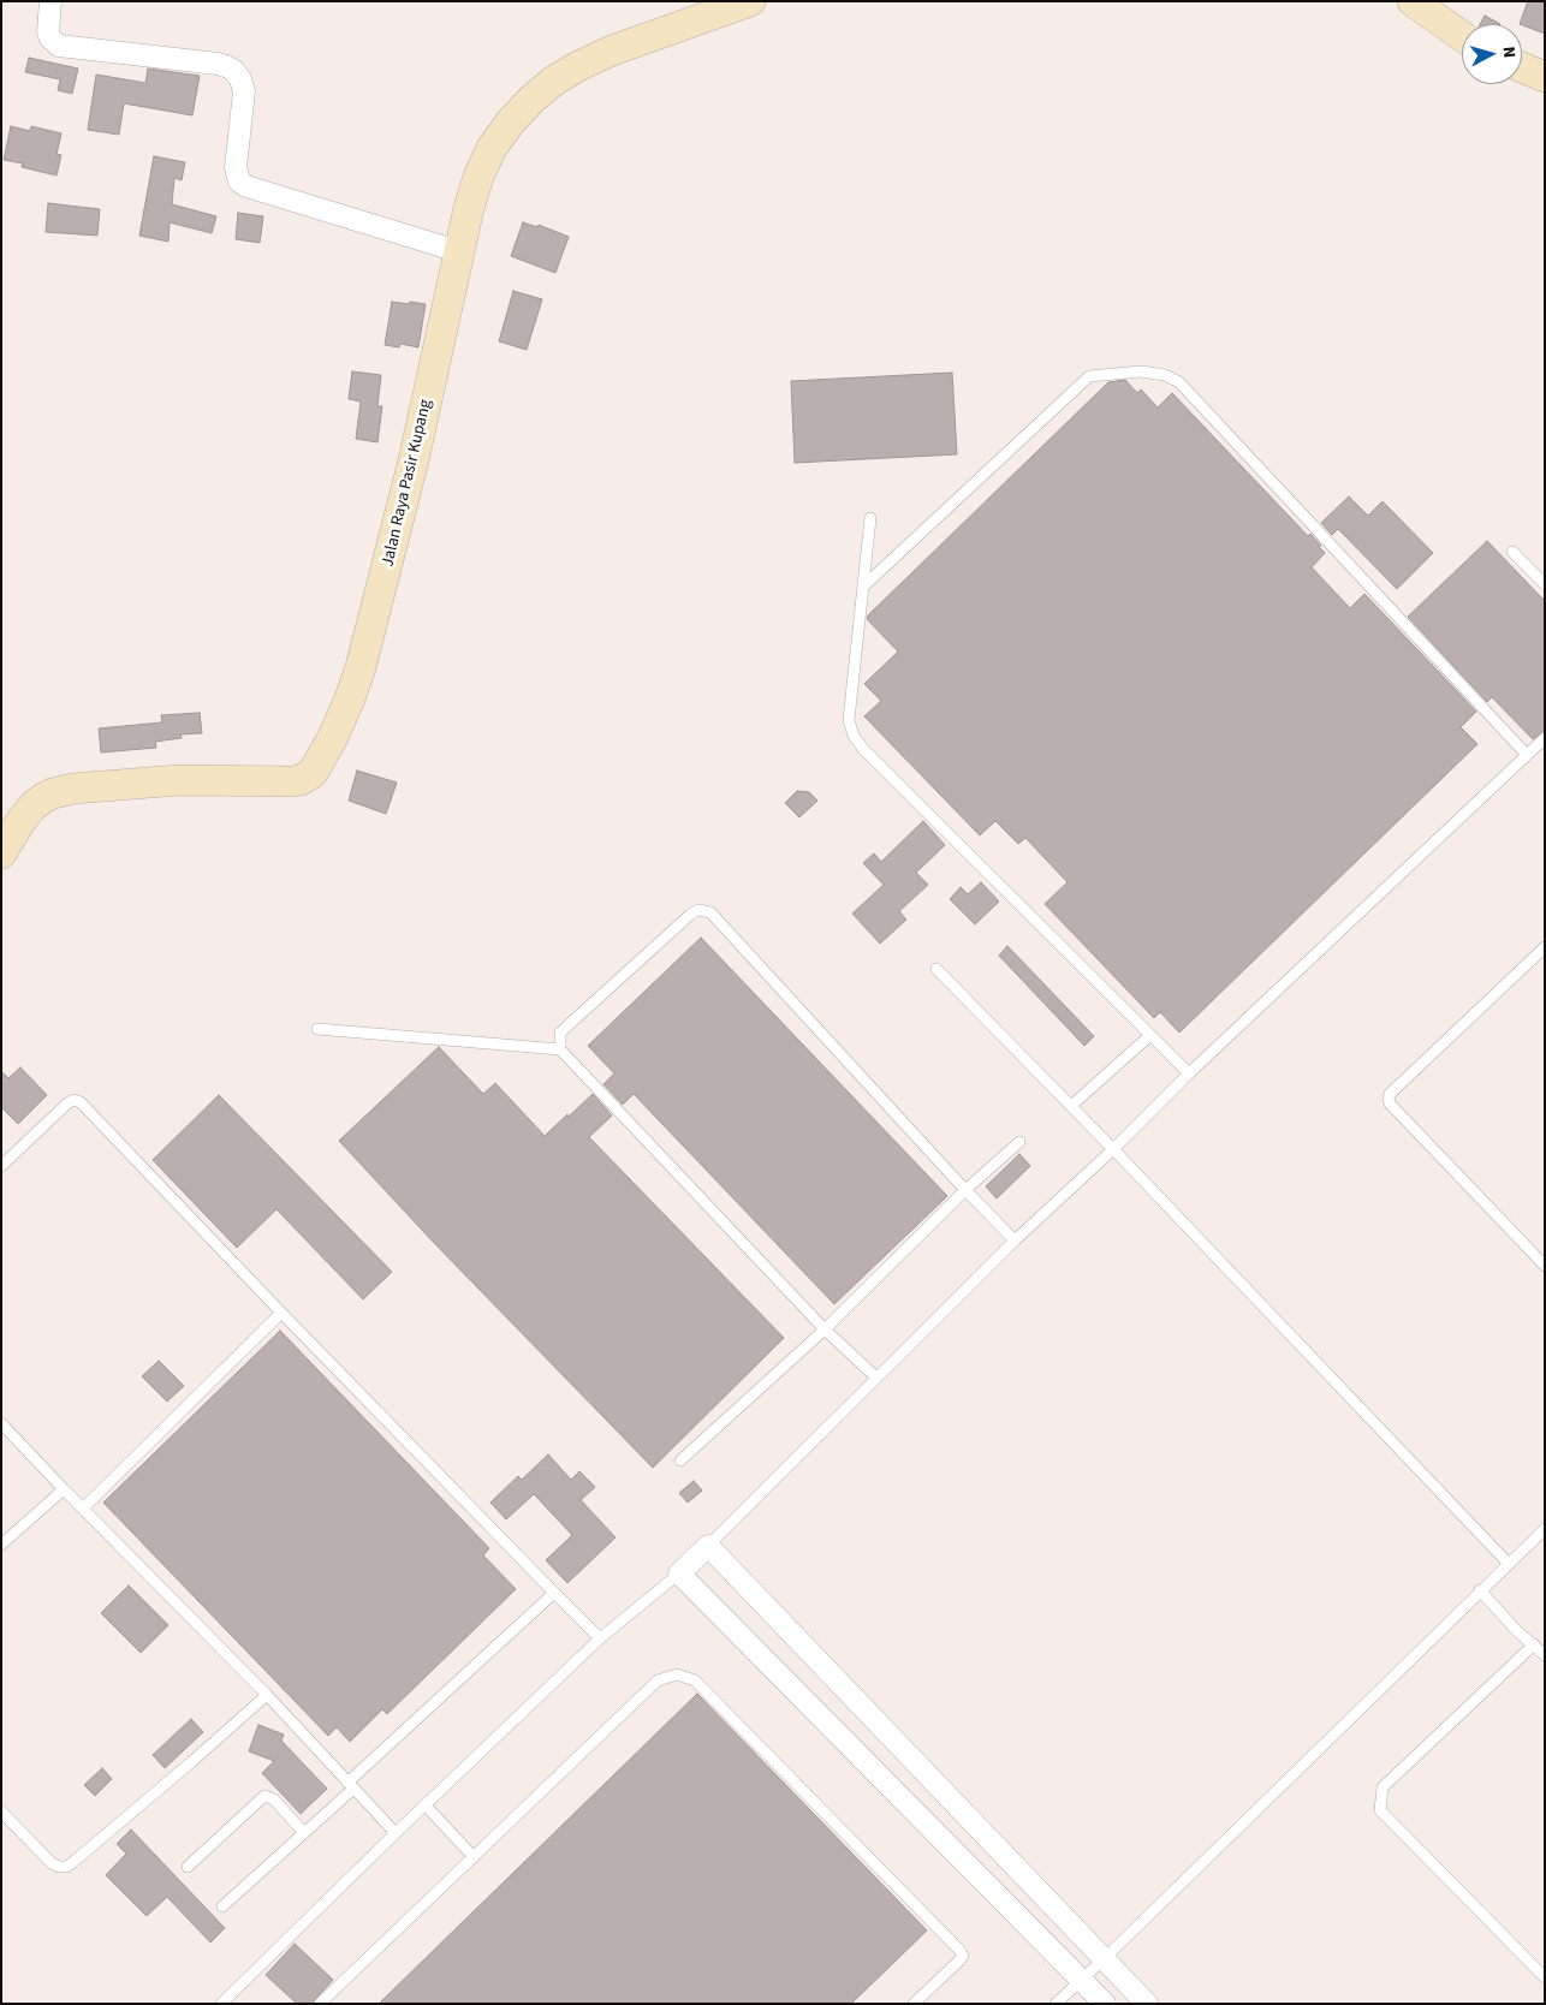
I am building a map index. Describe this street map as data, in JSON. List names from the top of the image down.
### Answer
{
  "streets": {
    "street": ["Jalan Raya Pasir Kupang"]
  },
  "north": "right"
}
